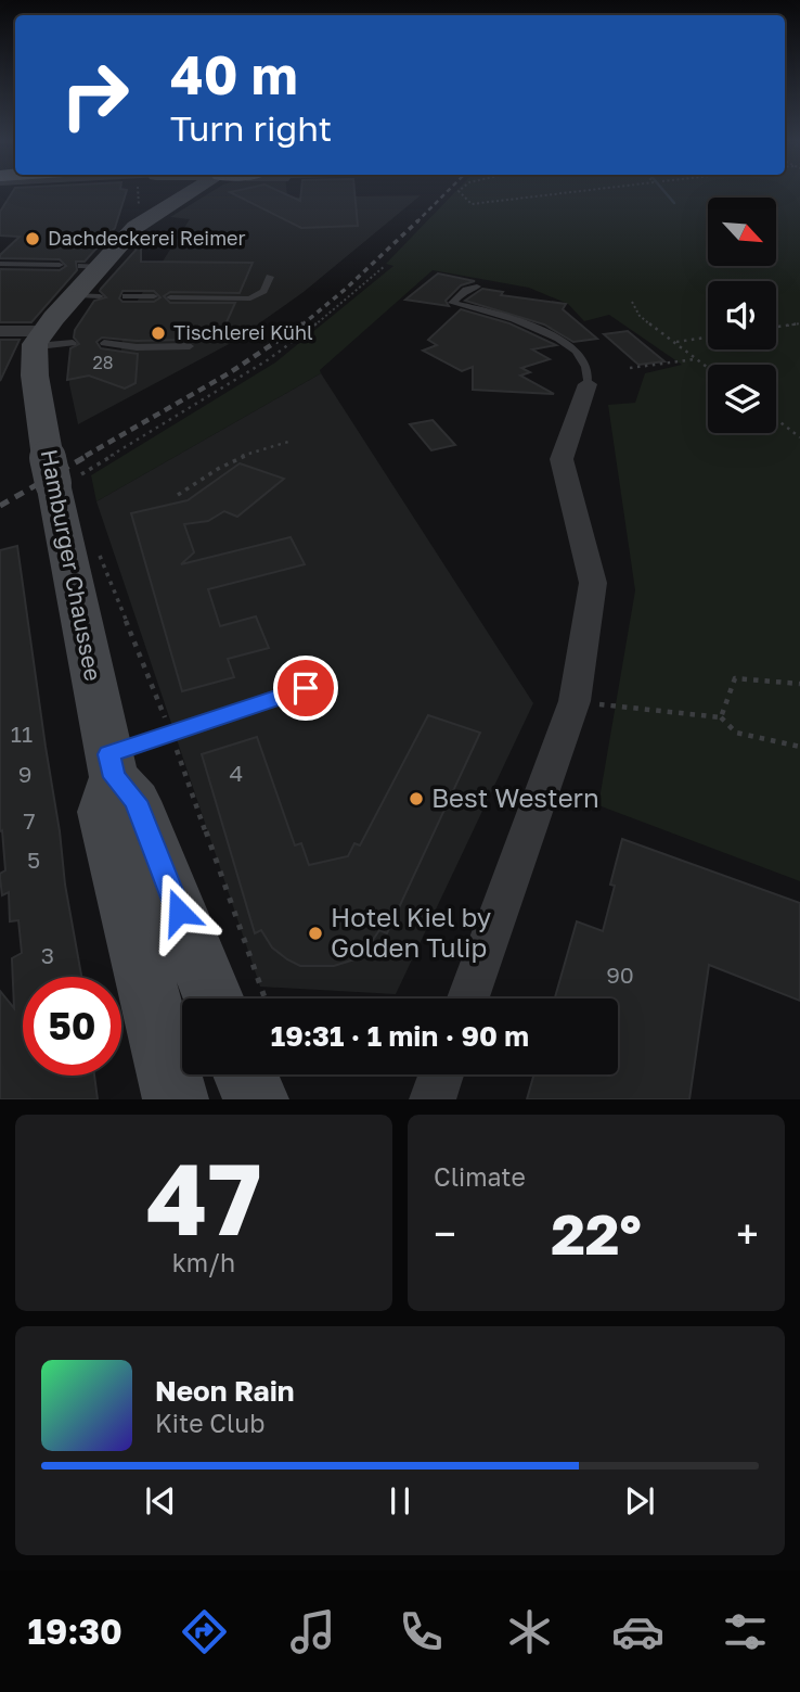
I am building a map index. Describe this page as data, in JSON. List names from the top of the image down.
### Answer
{
  "streets": {
    "main road": ["Hamburger Chaussee"]
  },
  "places": [
    "Dachdeckerei Reimer",
    "Tischlerei Kühl",
    "Best Western",
    "Hotel Kiel by Golden Tulip"
  ],
  "house_numbers": [
    "28",
    "11",
    "4",
    "9",
    "7",
    "5",
    "3",
    "90"
  ],
  "north": "bottom right",
  "page": {
    "turn": ["40 m", "Turn right"],
    "limit": "50",
    "trip": "19:31 · 1 min · 90 m",
    "tile": [
      ["47", "km/h"],
      "Climate"
    ],
    "heat": ["−", "22°", "+"],
    "song": ["Neon Rain", "Kite Club"],
    "tabs": "19:30"
  }
}
